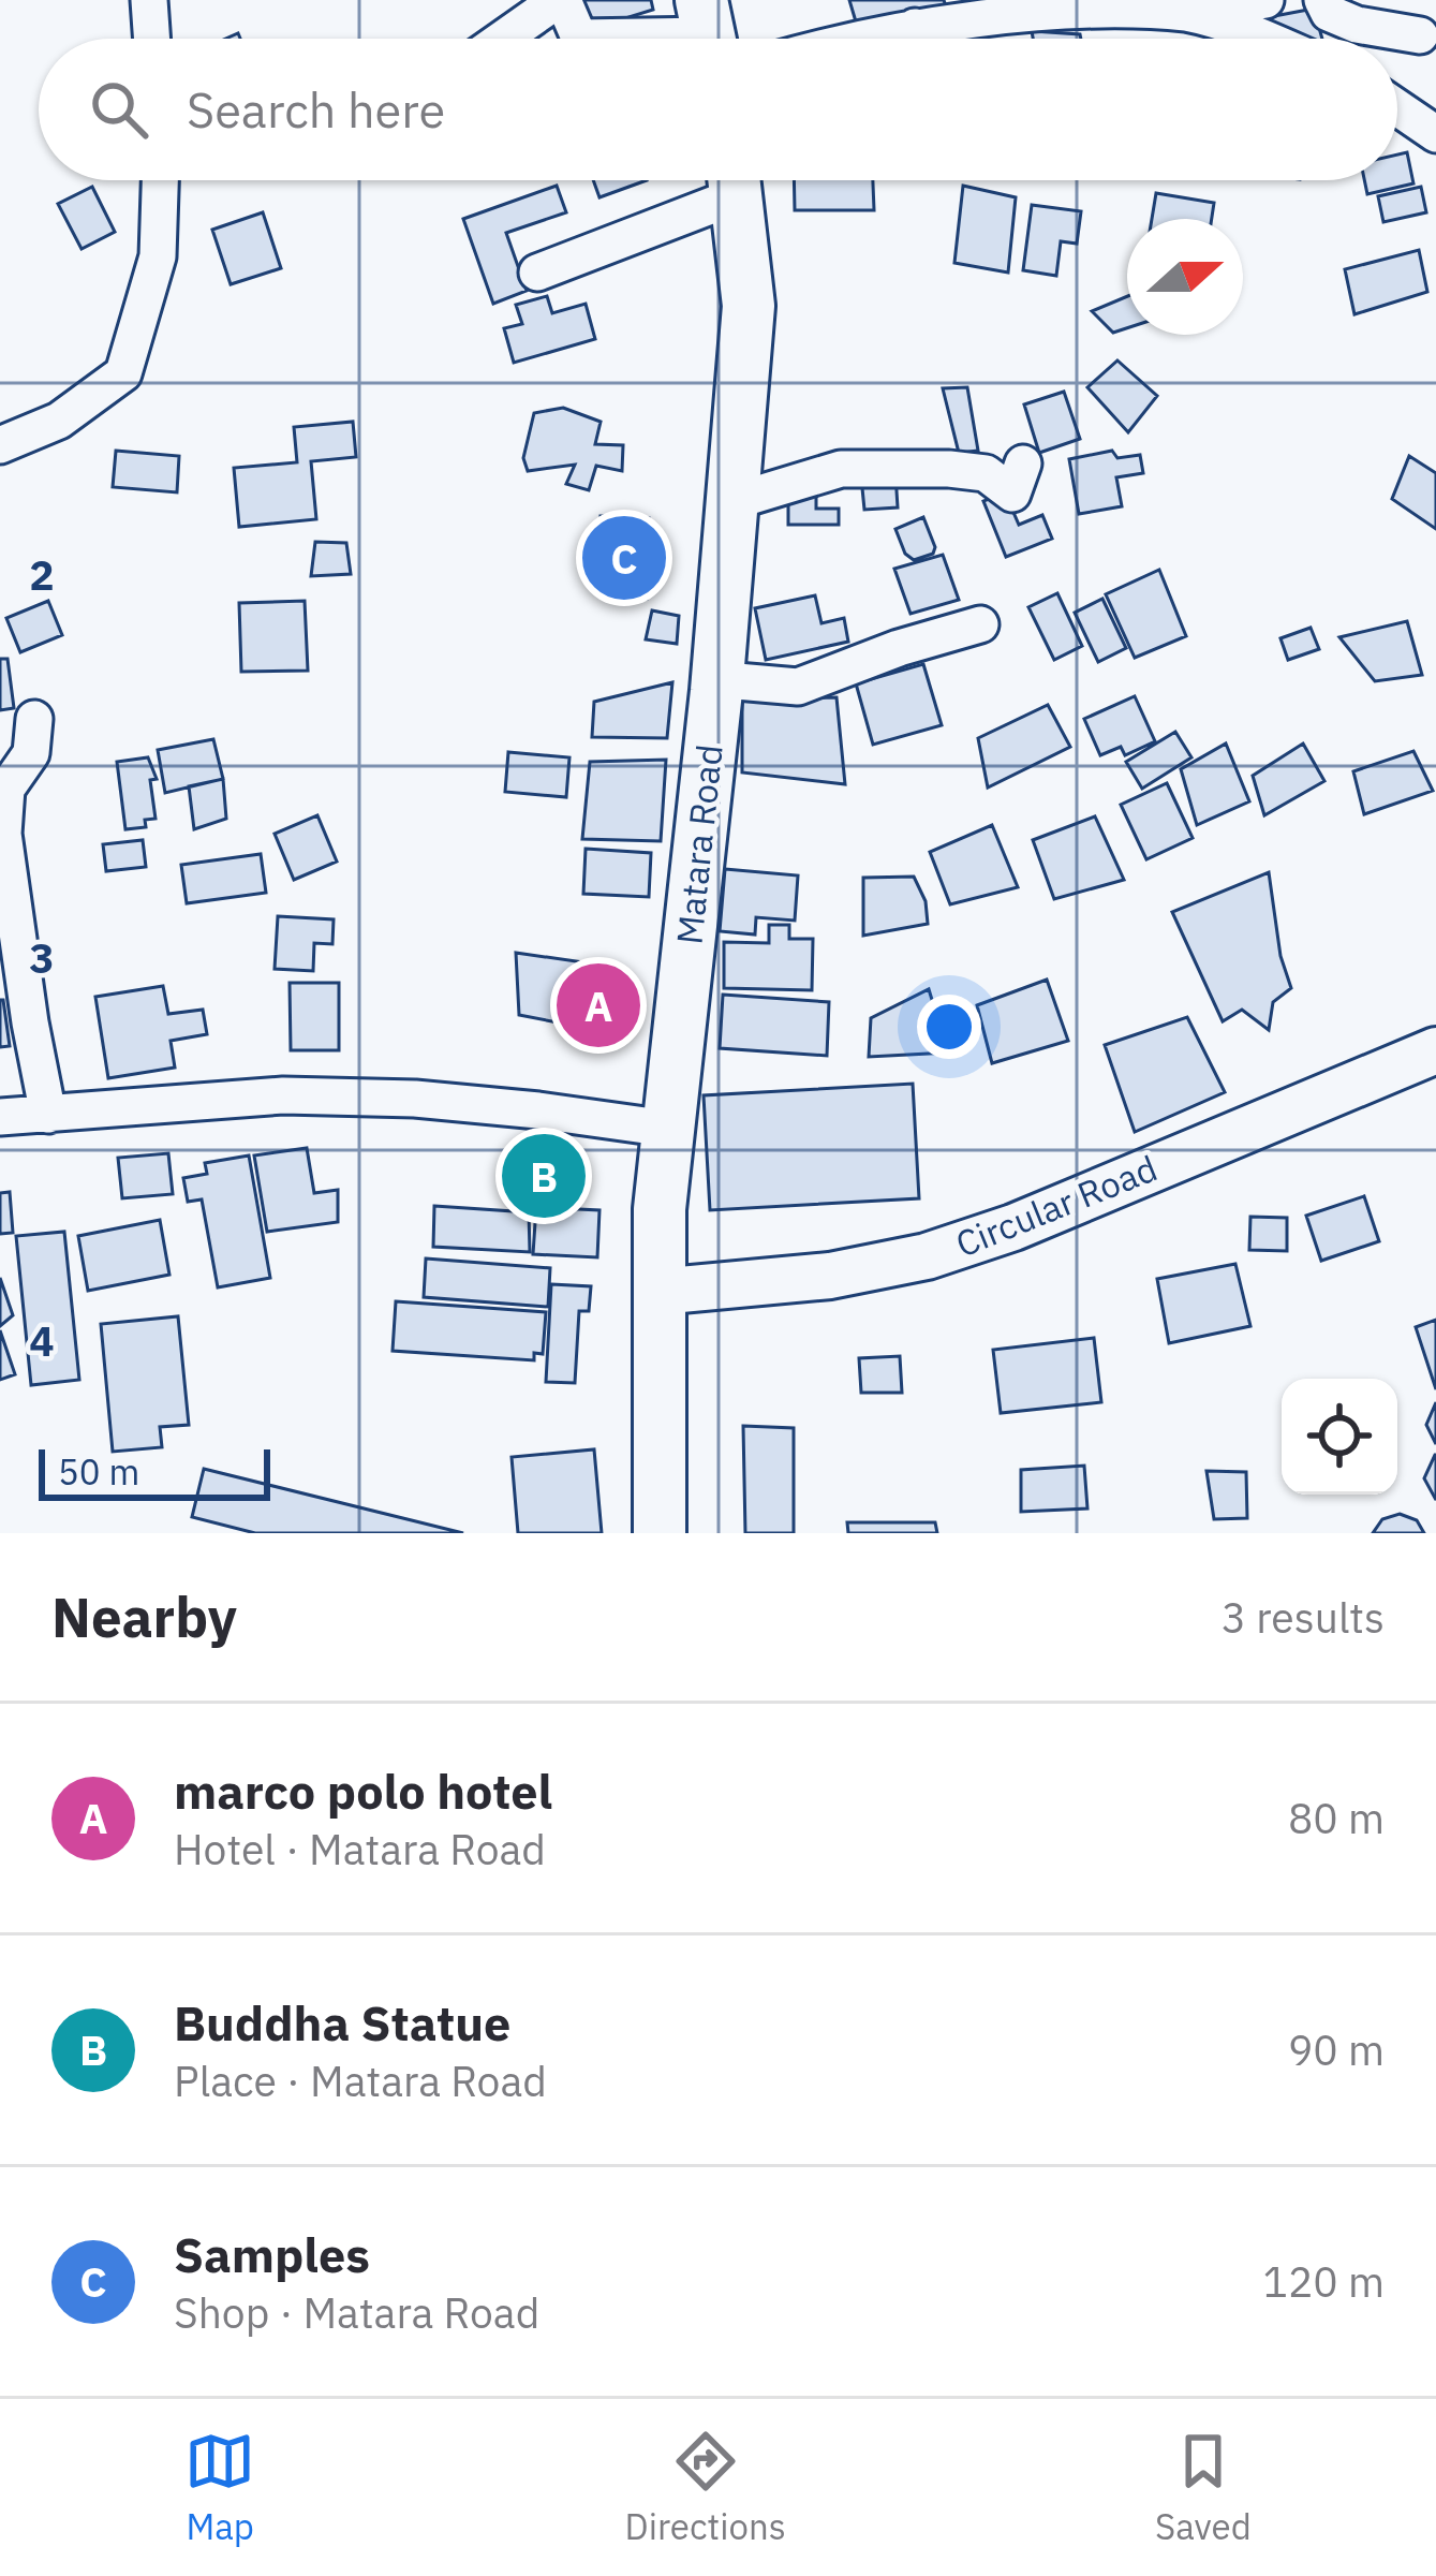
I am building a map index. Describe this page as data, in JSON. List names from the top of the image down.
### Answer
{
  "streets": {
    "highway": ["Matara Road"],
    "main road": ["Circular Road"]
  },
  "crossings": [
    ["Matara Road", "Circular Road"]
  ],
  "scale_bar": "50 m",
  "north": "right",
  "page": {
    "search": "Search here",
    "pins": ["C", "A", "B"],
    "scale": "50 m",
    "heading": ["Nearby", "3 results"],
    "list": [
      {
        "mark": "A",
        "name": "marco polo hotel",
        "note": "Hotel · Matara Road",
        "value": "80 m"
      },
      {
        "mark": "B",
        "name": "Buddha Statue",
        "note": "Place · Matara Road",
        "value": "90 m"
      },
      {
        "mark": "C",
        "name": "Samples",
        "note": "Shop · Matara Road",
        "value": "120 m"
      }
    ],
    "nav": ["Map", "Directions", "Saved"]
  },
  "grid": {
    "rows": ["2", "3", "4"]
  }
}
